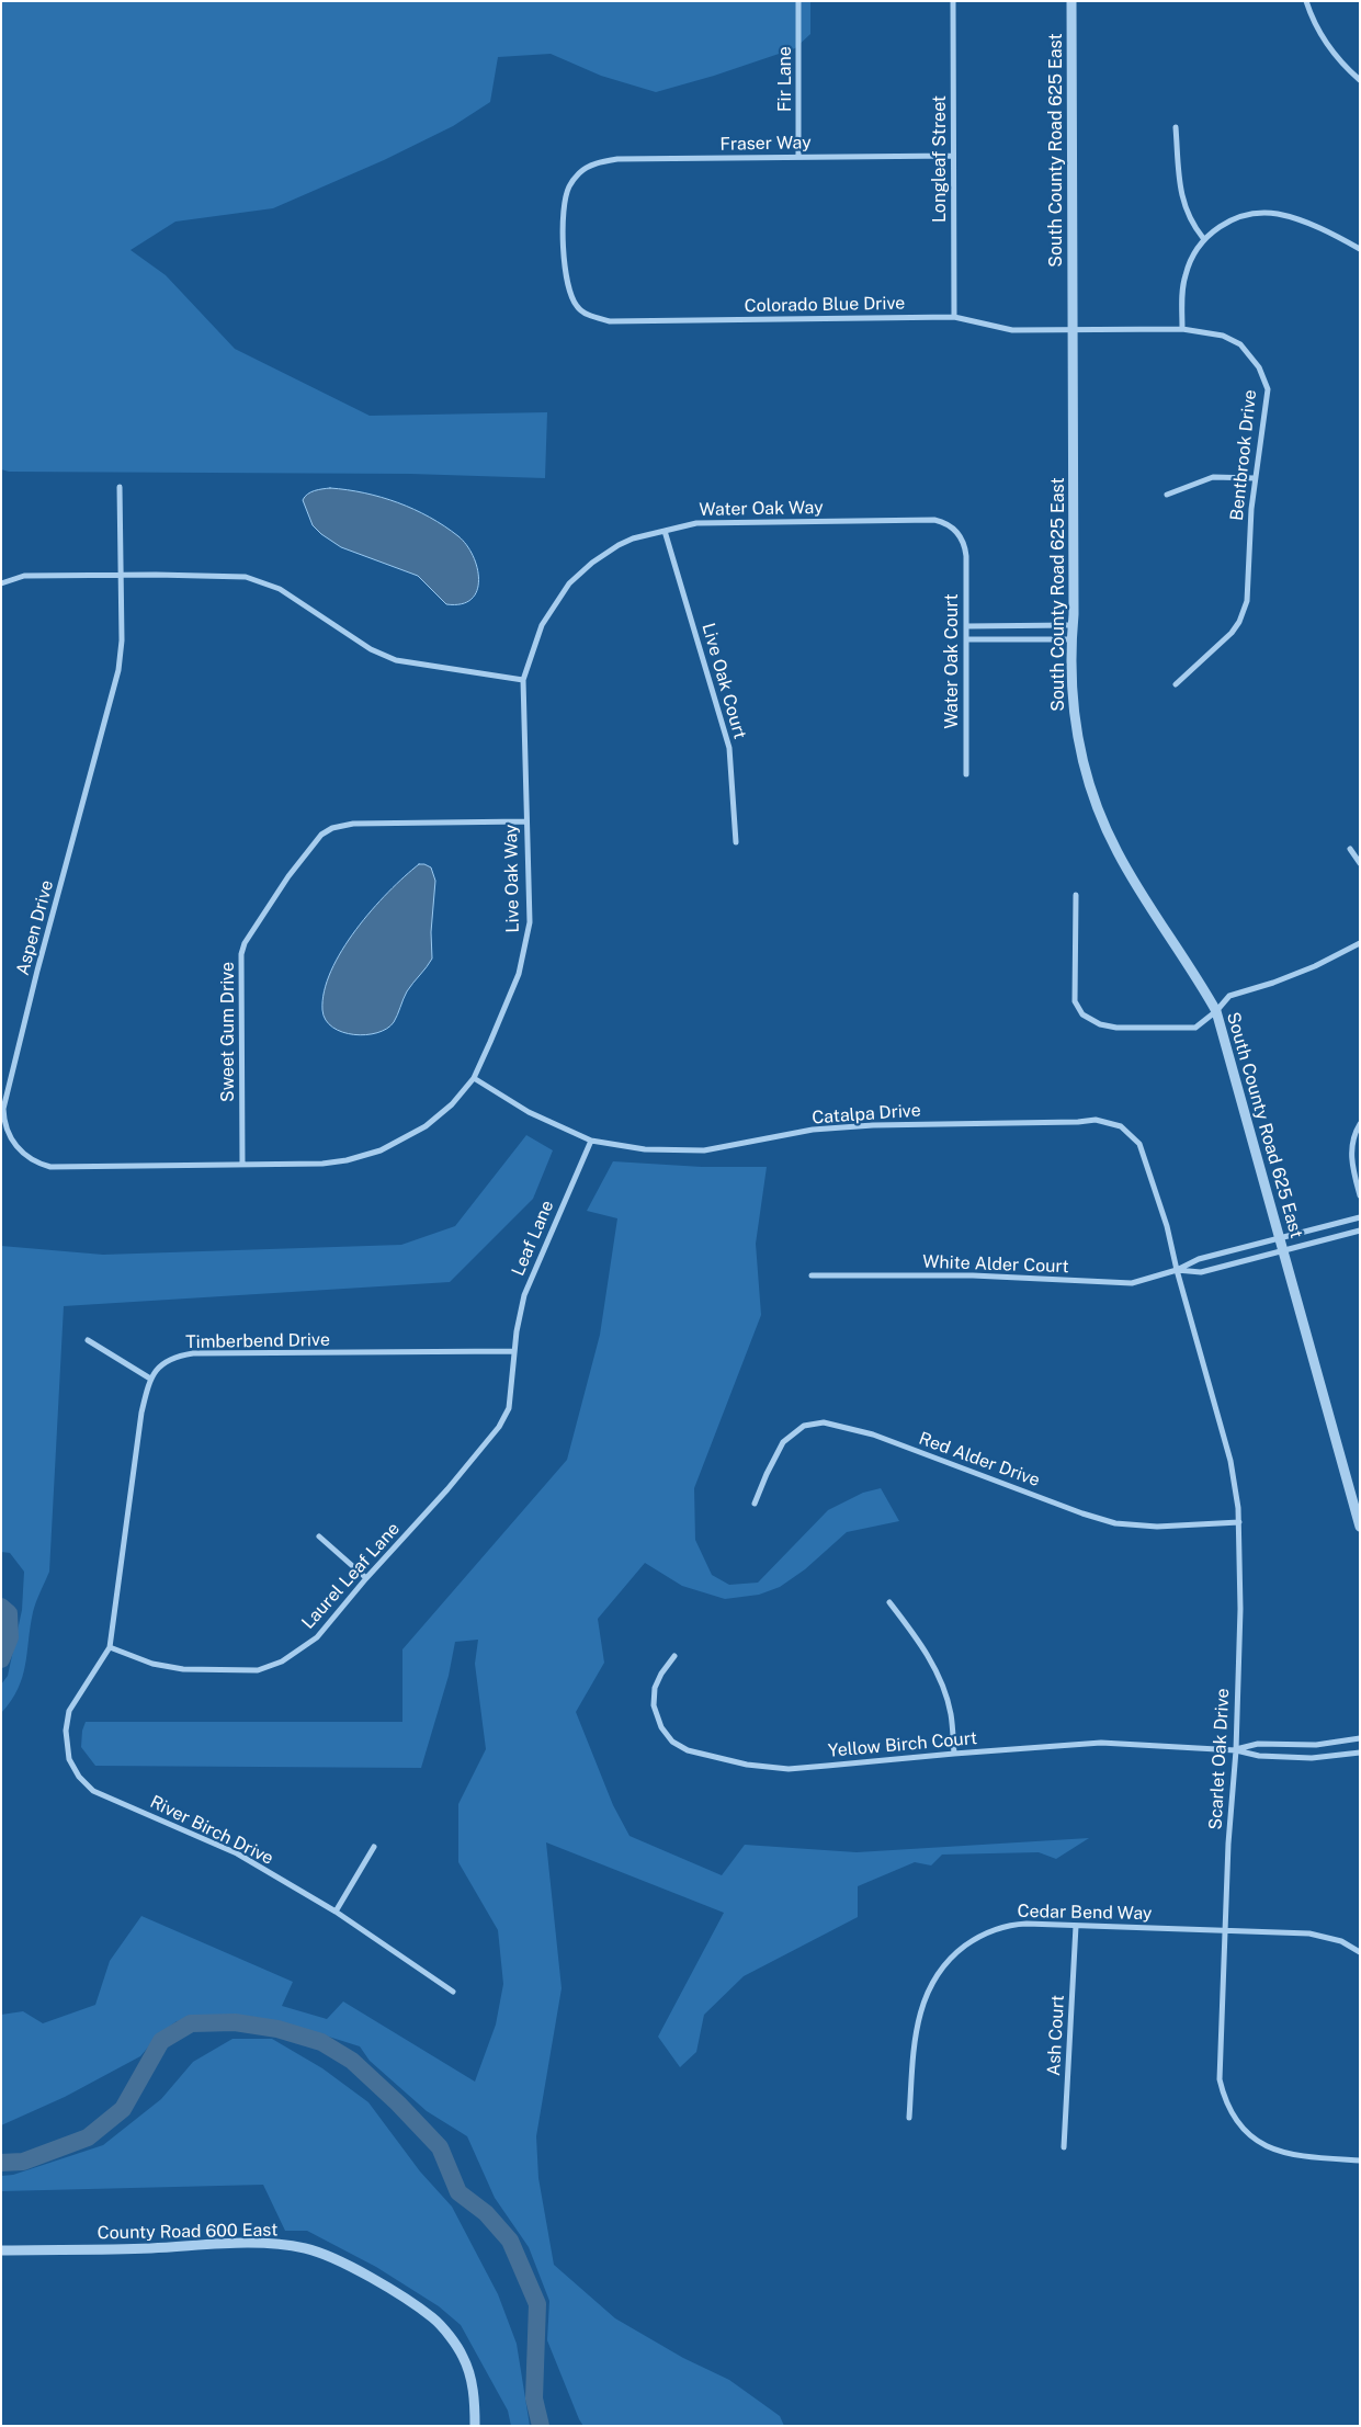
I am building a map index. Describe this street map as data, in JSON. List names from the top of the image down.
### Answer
{
  "streets": {
    "street": [
      "Fir Lane",
      "Fraser Way",
      "South County Road 625 East",
      "Longleaf Street",
      "Colorado Blue Drive",
      "Bentbrook Drive",
      "Water Oak Way",
      "Water Oak Court",
      "Live Oak Court",
      "Live Oak Way",
      "Aspen Drive",
      "Sweet Gum Drive",
      "Catalpa Drive",
      "Leaf Lane",
      "White Alder Court",
      "Timberbend Drive",
      "Red Alder Drive",
      "Laurel Leaf Lane",
      "Yellow Birch Court",
      "Scarlet Oak Drive",
      "River Birch Drive",
      "Cedar Bend Way",
      "Ash Court",
      "County Road 600 East"
    ]
  },
  "crossings": [
    ["Fir Lane", "Fraser Way"],
    ["Fraser Way", "Longleaf Street"],
    ["Fraser Way", "Colorado Blue Drive"],
    ["South County Road 625 East", "Colorado Blue Drive"],
    ["South County Road 625 East", "Bentbrook Drive"],
    ["South County Road 625 East", "White Alder Court"],
    ["Longleaf Street", "Colorado Blue Drive"],
    ["Colorado Blue Drive", "Bentbrook Drive"],
    ["Water Oak Way", "Water Oak Court"],
    ["Water Oak Way", "Live Oak Court"],
    ["Water Oak Way", "Live Oak Way"],
    ["Live Oak Way", "Aspen Drive"],
    ["Live Oak Way", "Sweet Gum Drive"],
    ["Live Oak Way", "Catalpa Drive"],
    ["Aspen Drive", "Sweet Gum Drive"],
    ["Aspen Drive", "Catalpa Drive"],
    ["Catalpa Drive", "Leaf Lane"],
    ["Catalpa Drive", "White Alder Court"],
    ["Catalpa Drive", "Scarlet Oak Drive"],
    ["Leaf Lane", "Timberbend Drive"],
    ["Leaf Lane", "Laurel Leaf Lane"],
    ["White Alder Court", "Scarlet Oak Drive"],
    ["Timberbend Drive", "Laurel Leaf Lane"],
    ["Timberbend Drive", "River Birch Drive"],
    ["Red Alder Drive", "Scarlet Oak Drive"],
    ["Laurel Leaf Lane", "River Birch Drive"],
    ["Yellow Birch Court", "Scarlet Oak Drive"],
    ["Scarlet Oak Drive", "Cedar Bend Way"],
    ["Cedar Bend Way", "Ash Court"]
  ]
}
